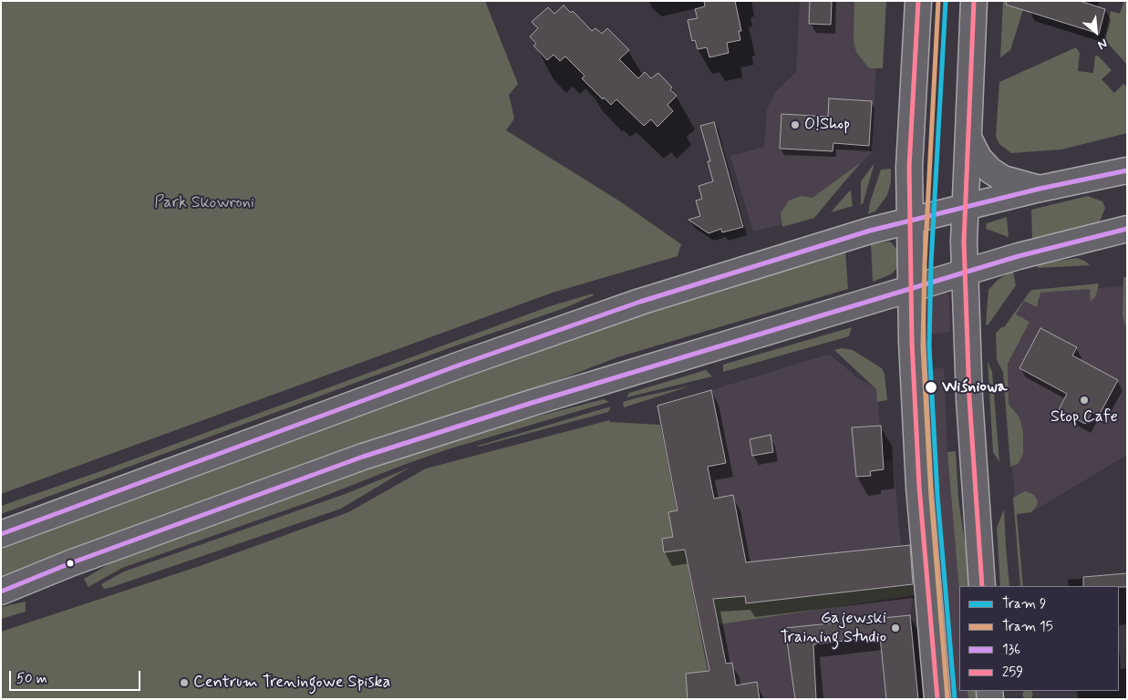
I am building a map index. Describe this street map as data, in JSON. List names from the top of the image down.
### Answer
{
  "parks": ["Park Skowroni"],
  "places": [
    "O!Shop",
    "Wiśniowa",
    "Stop Cafe",
    "Gajewski Training Studio",
    "Centrum Treningowe Spiska"
  ],
  "lines": [
    "tram line 9",
    "tram line 15",
    "transit line 259",
    "transit line 136"
  ],
  "legend": [
    "Tram 9",
    "Tram 15",
    "136",
    "259"
  ],
  "scale_bar": "50 m",
  "north": "bottom right"
}
